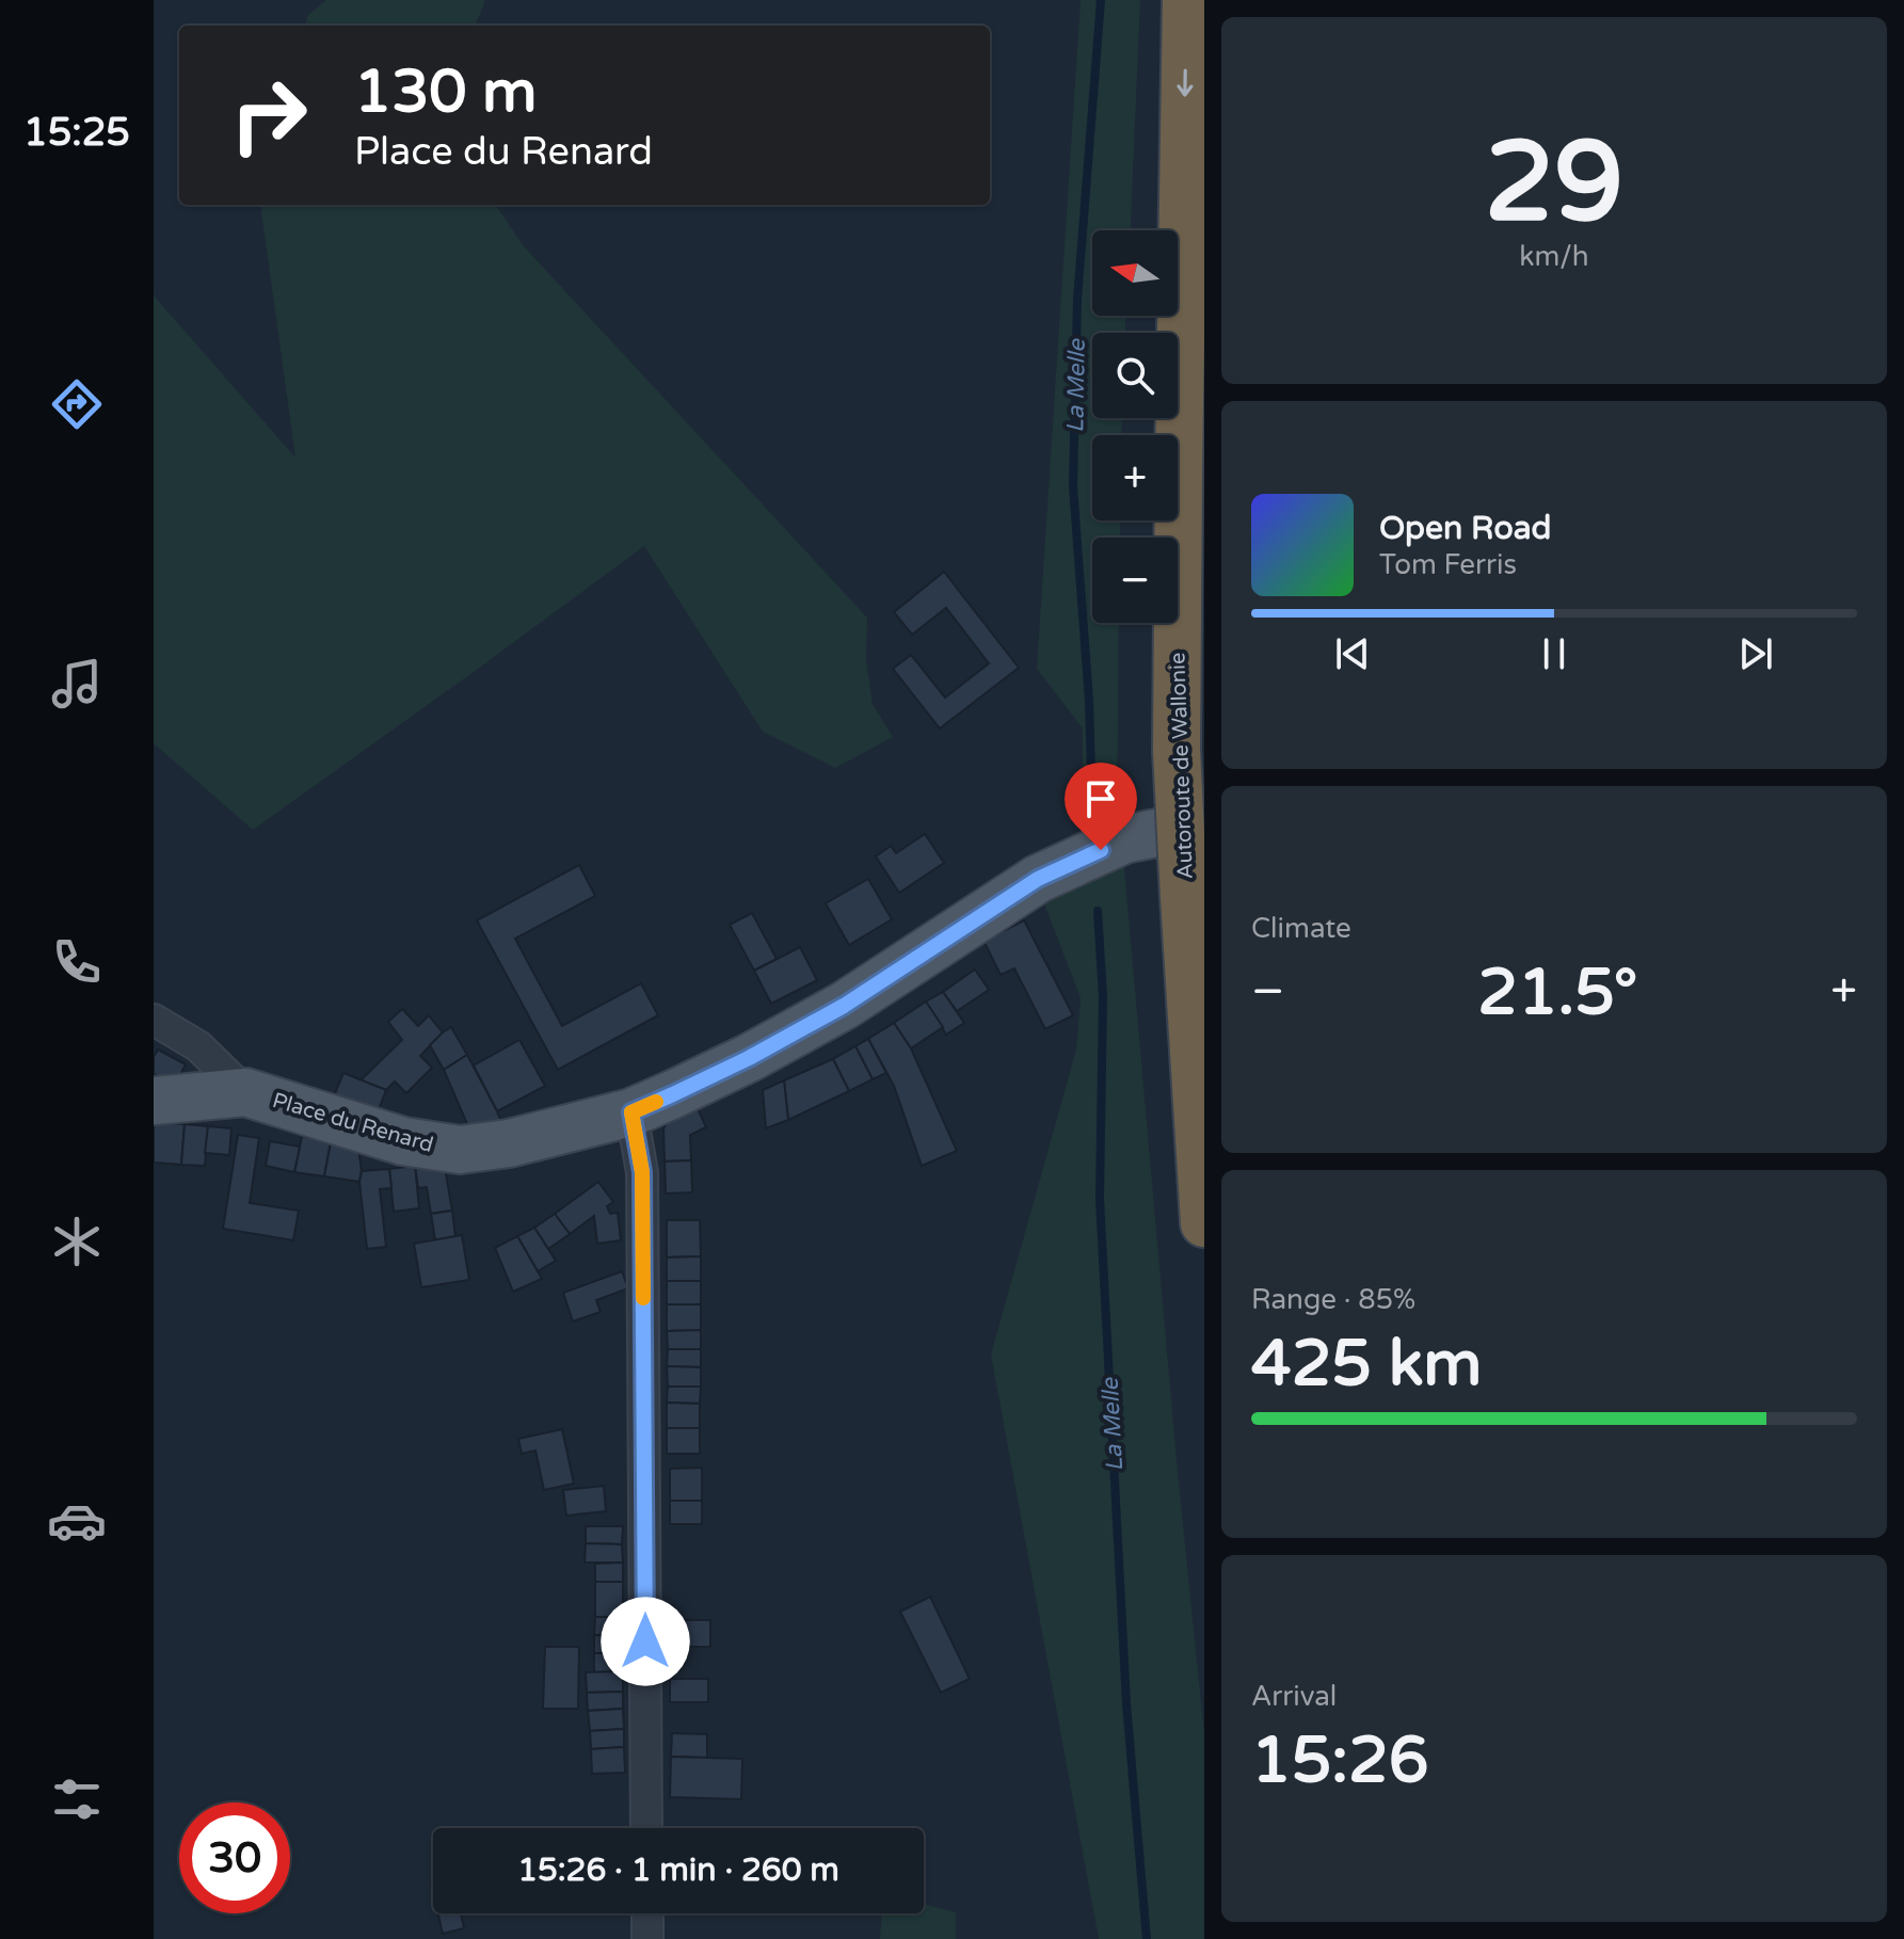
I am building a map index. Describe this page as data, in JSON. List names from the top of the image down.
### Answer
{
  "streets": {
    "highway": ["Autoroute de Wallonie"],
    "main road": ["Place du Renard"]
  },
  "one_way": ["Autoroute de Wallonie"],
  "water": ["La Melle"],
  "north": "left",
  "page": {
    "tabs": "15:25",
    "tile": [
      ["29", "km/h"],
      "Climate",
      ["Range · 85%", "425 km"],
      ["Arrival", "15:26"]
    ],
    "turn": ["130 m", "Place du Renard"],
    "map_buttons": ["+", "−"],
    "song": ["Open Road", "Tom Ferris"],
    "heat": ["−", "21.5°", "+"],
    "limit": "30",
    "trip": "15:26 · 1 min · 260 m"
  }
}
